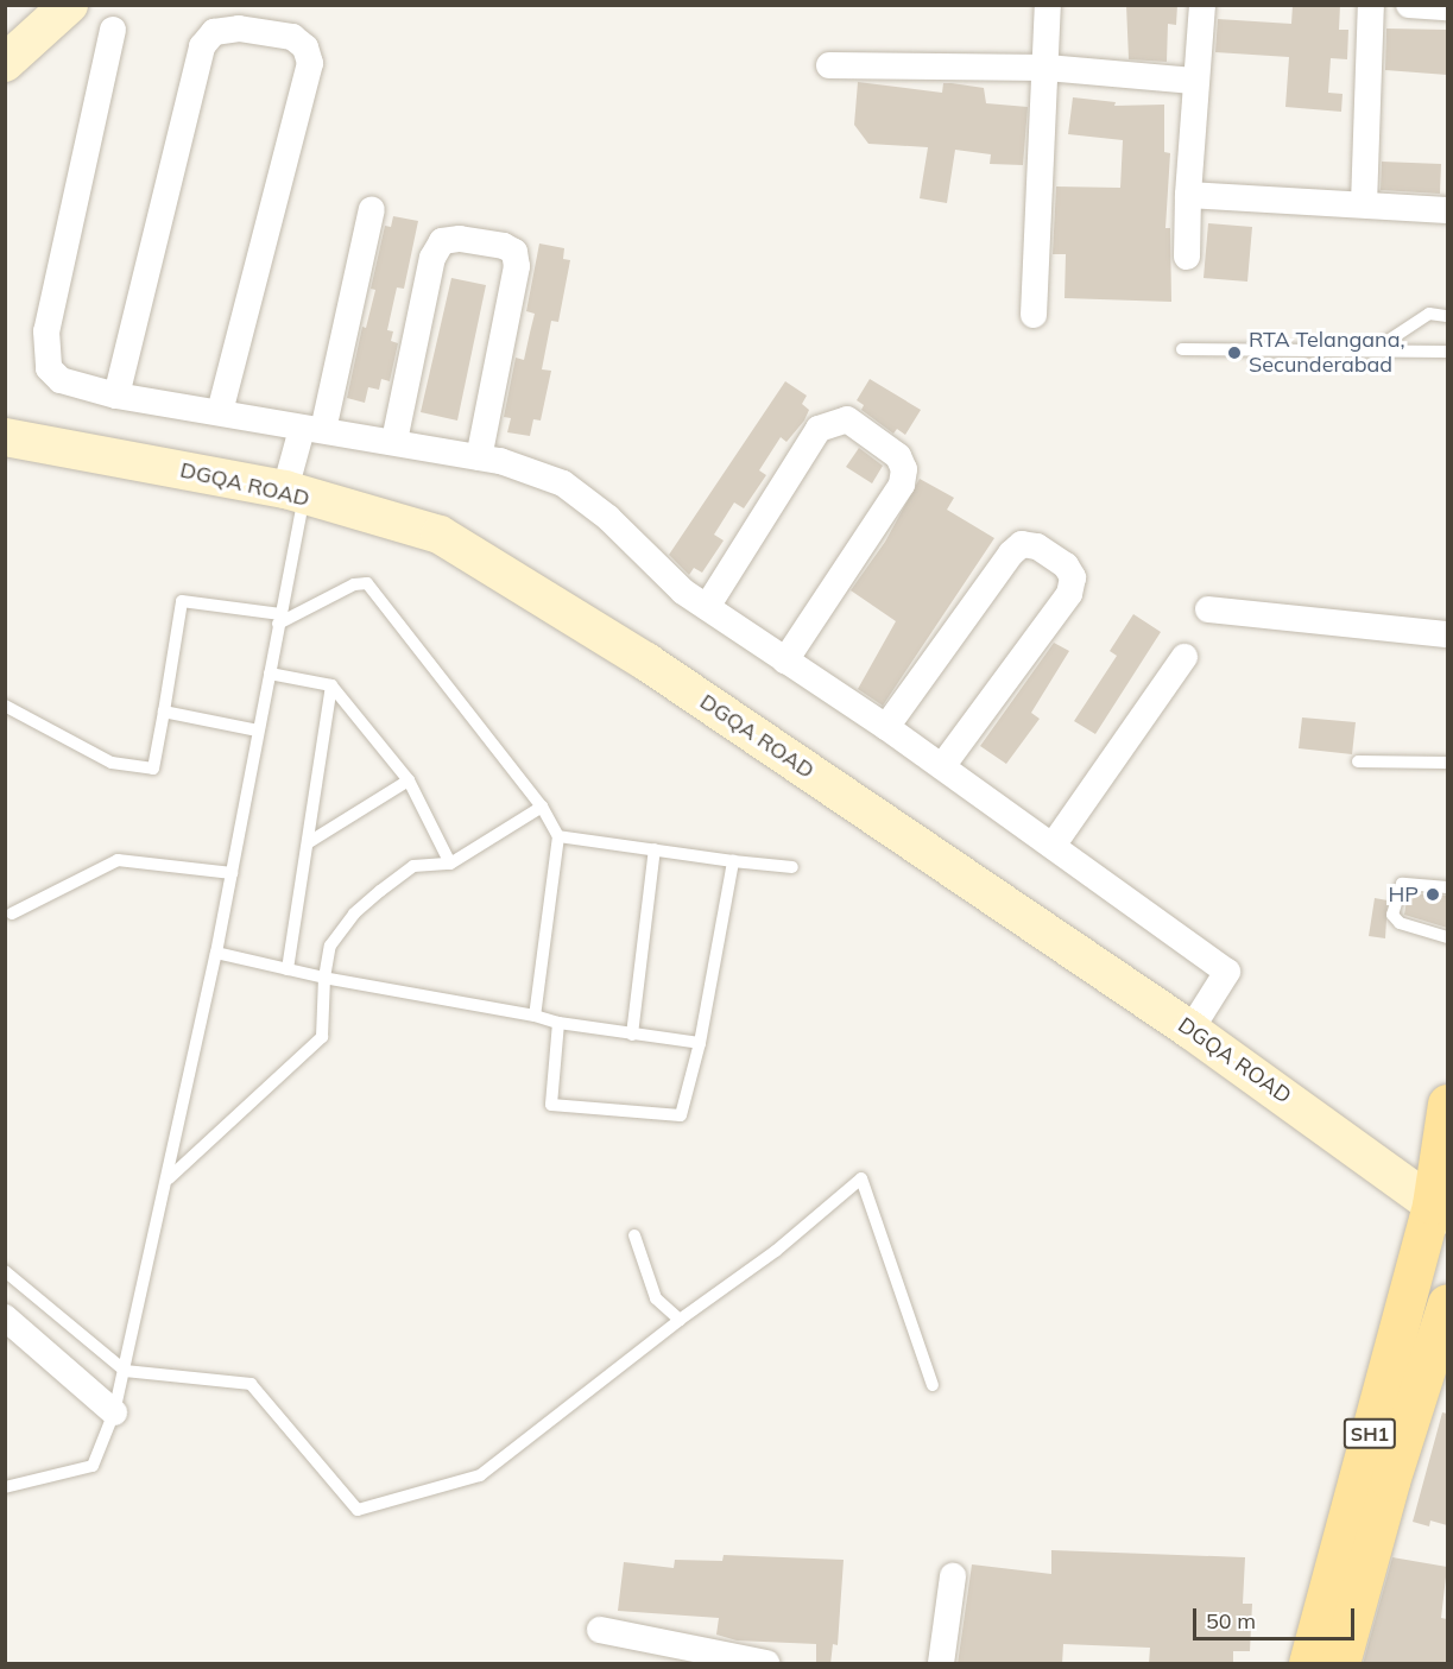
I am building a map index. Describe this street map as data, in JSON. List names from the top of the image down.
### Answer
{
  "streets": {
    "main road": ["DGQA ROAD", "SH1"]
  },
  "crossings": [
    ["DGQA ROAD", "SH1"]
  ],
  "places": ["RTA Telangana, Secunderabad", "HP"],
  "scale_bar": "50 m"
}
